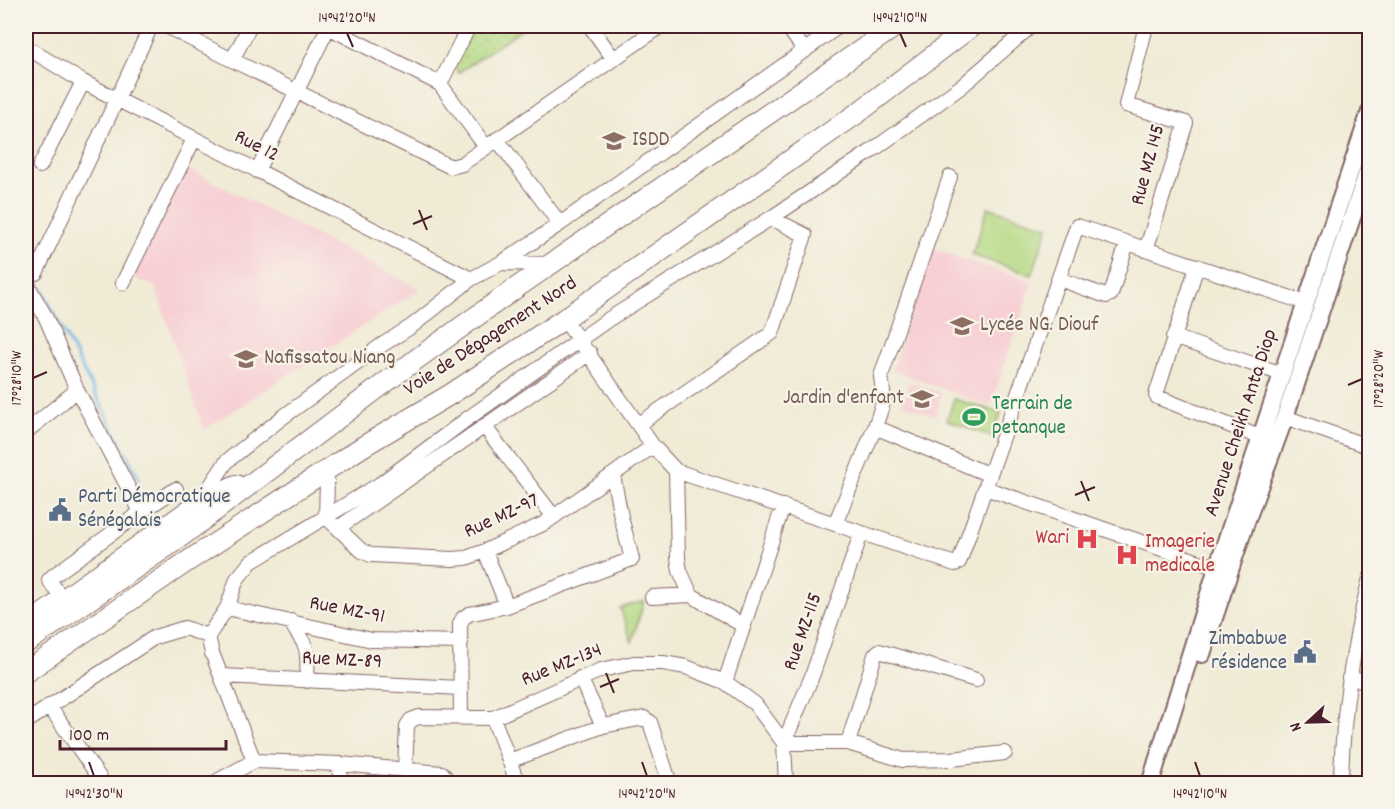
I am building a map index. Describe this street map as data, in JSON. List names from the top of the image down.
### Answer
{
  "streets": {
    "highway": ["Voie de Dégagement Nord"],
    "main road": ["Avenue Cheikh Anta Diop"],
    "street": [
      "Rue 12",
      "Rue MZ 145",
      "Rue MZ-97",
      "Rue MZ-91",
      "Rue MZ-115",
      "Rue MZ-89",
      "Rue MZ-134"
    ]
  },
  "crossings": [
    ["Rue MZ-115", "Rue MZ-134"]
  ],
  "places": {
    "school or university": [
      "ISDD",
      "Lycée NG. Diouf",
      "Nafissatou Niang",
      "Jardin d'enfant"
    ],
    "sports": ["Terrain de petanque"],
    "public building": ["Parti Démocratique Sénégalais", "Zimbabwe résidence"],
    "hospital": ["Wari", "Imagerie medicale"]
  },
  "scale_bar": "100 m",
  "north": "left",
  "coordinates": [
    "14°42'20\"N",
    "14°42'10\"N",
    "17°28'10\"W",
    "17°28'20\"W",
    "14°42'30\"N"
  ]
}
